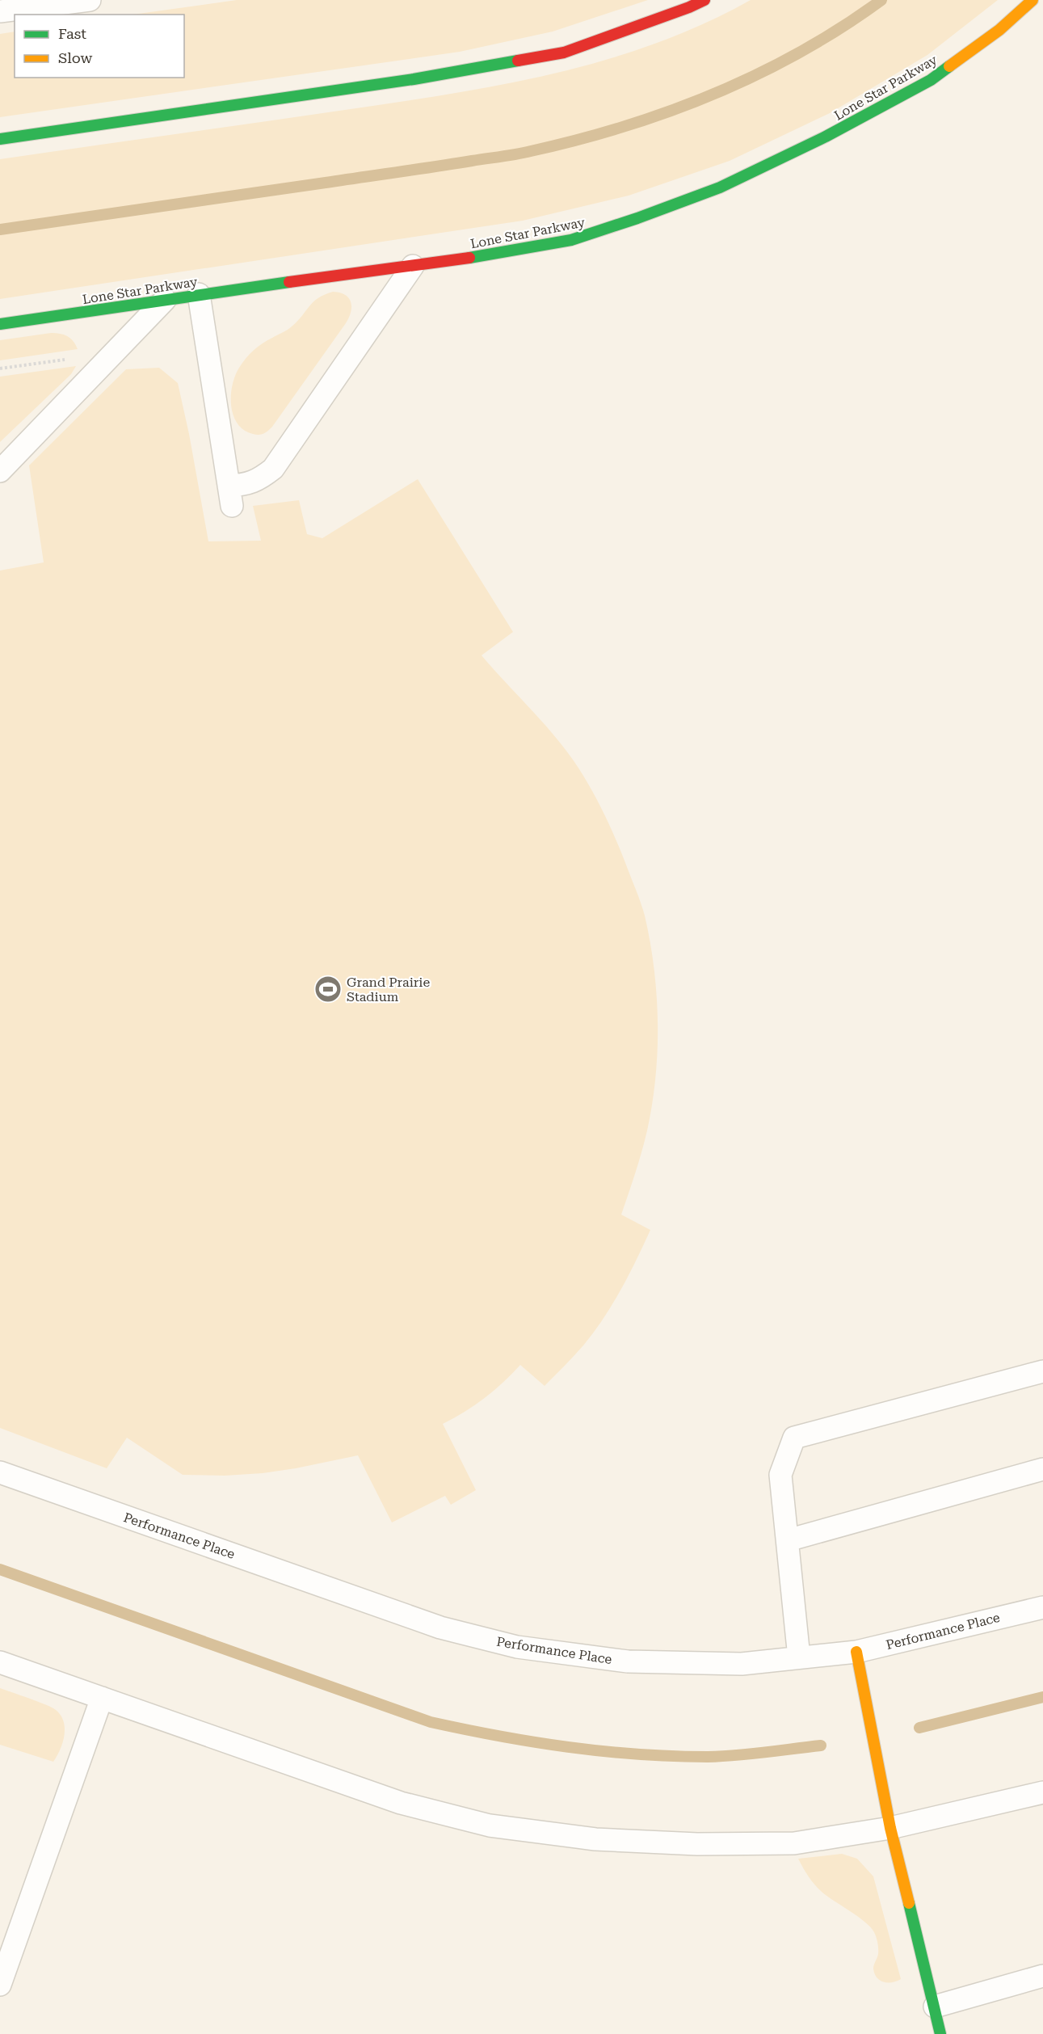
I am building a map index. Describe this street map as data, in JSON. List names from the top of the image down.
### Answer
{
  "streets": {
    "street": ["Lone Star Parkway"],
    "lane": ["Performance Place"]
  },
  "places": {
    "sports": ["Grand Prairie Stadium"]
  },
  "legend": ["Fast", "Slow"]
}
